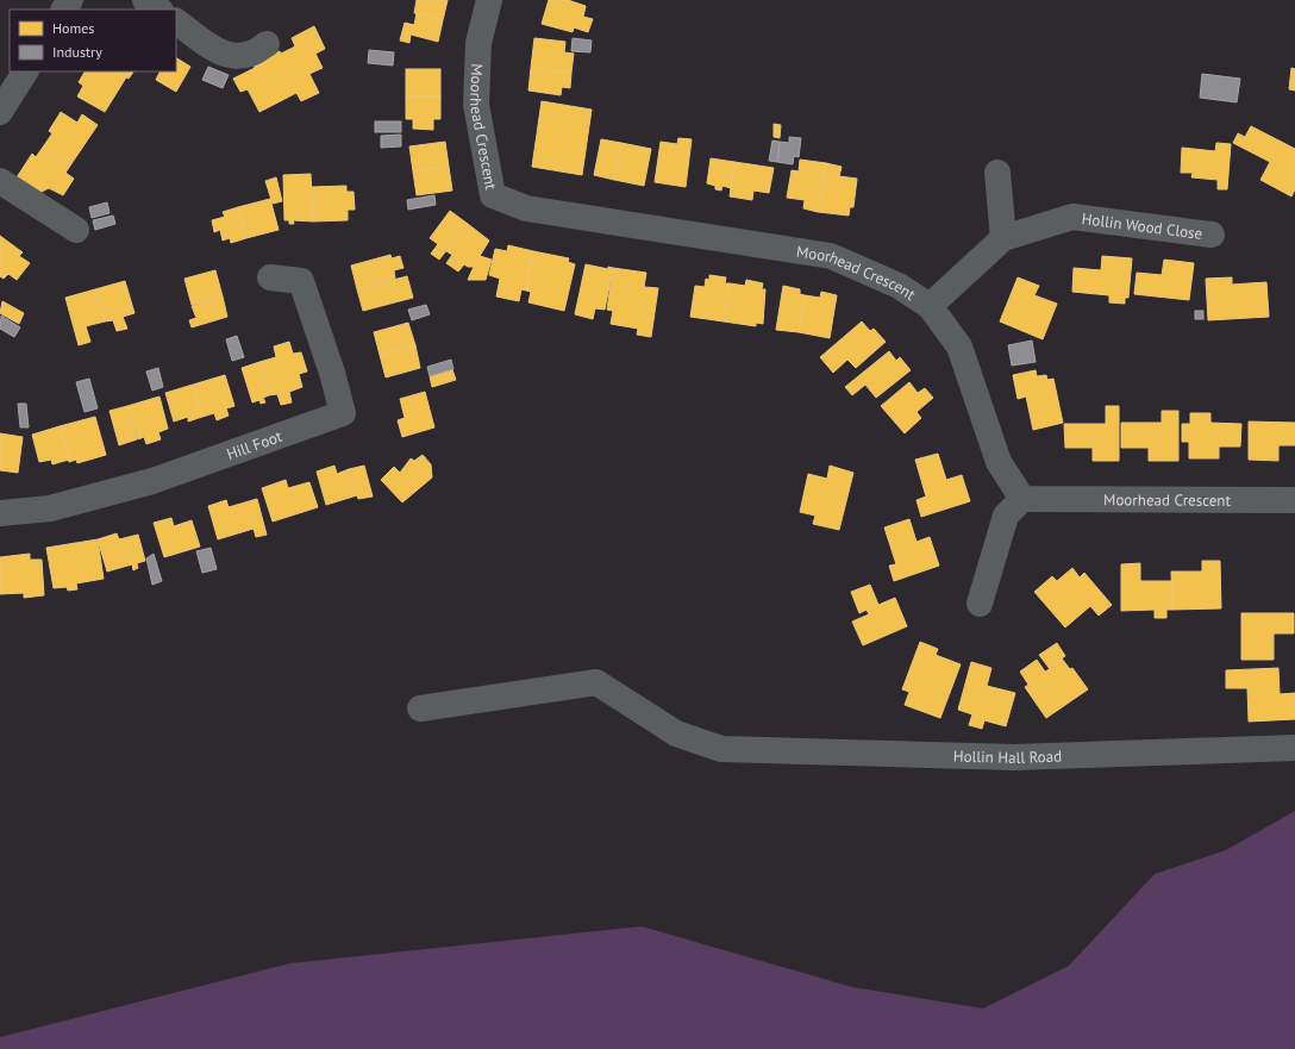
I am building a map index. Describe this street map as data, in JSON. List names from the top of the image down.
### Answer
{
  "streets": {
    "street": [
      "Moorhead Crescent",
      "Hollin Wood Close",
      "Hill Foot",
      "Hollin Hall Road"
    ]
  },
  "crossings": [
    ["Moorhead Crescent", "Hollin Wood Close"]
  ],
  "legend": ["Homes", "Industry"]
}
